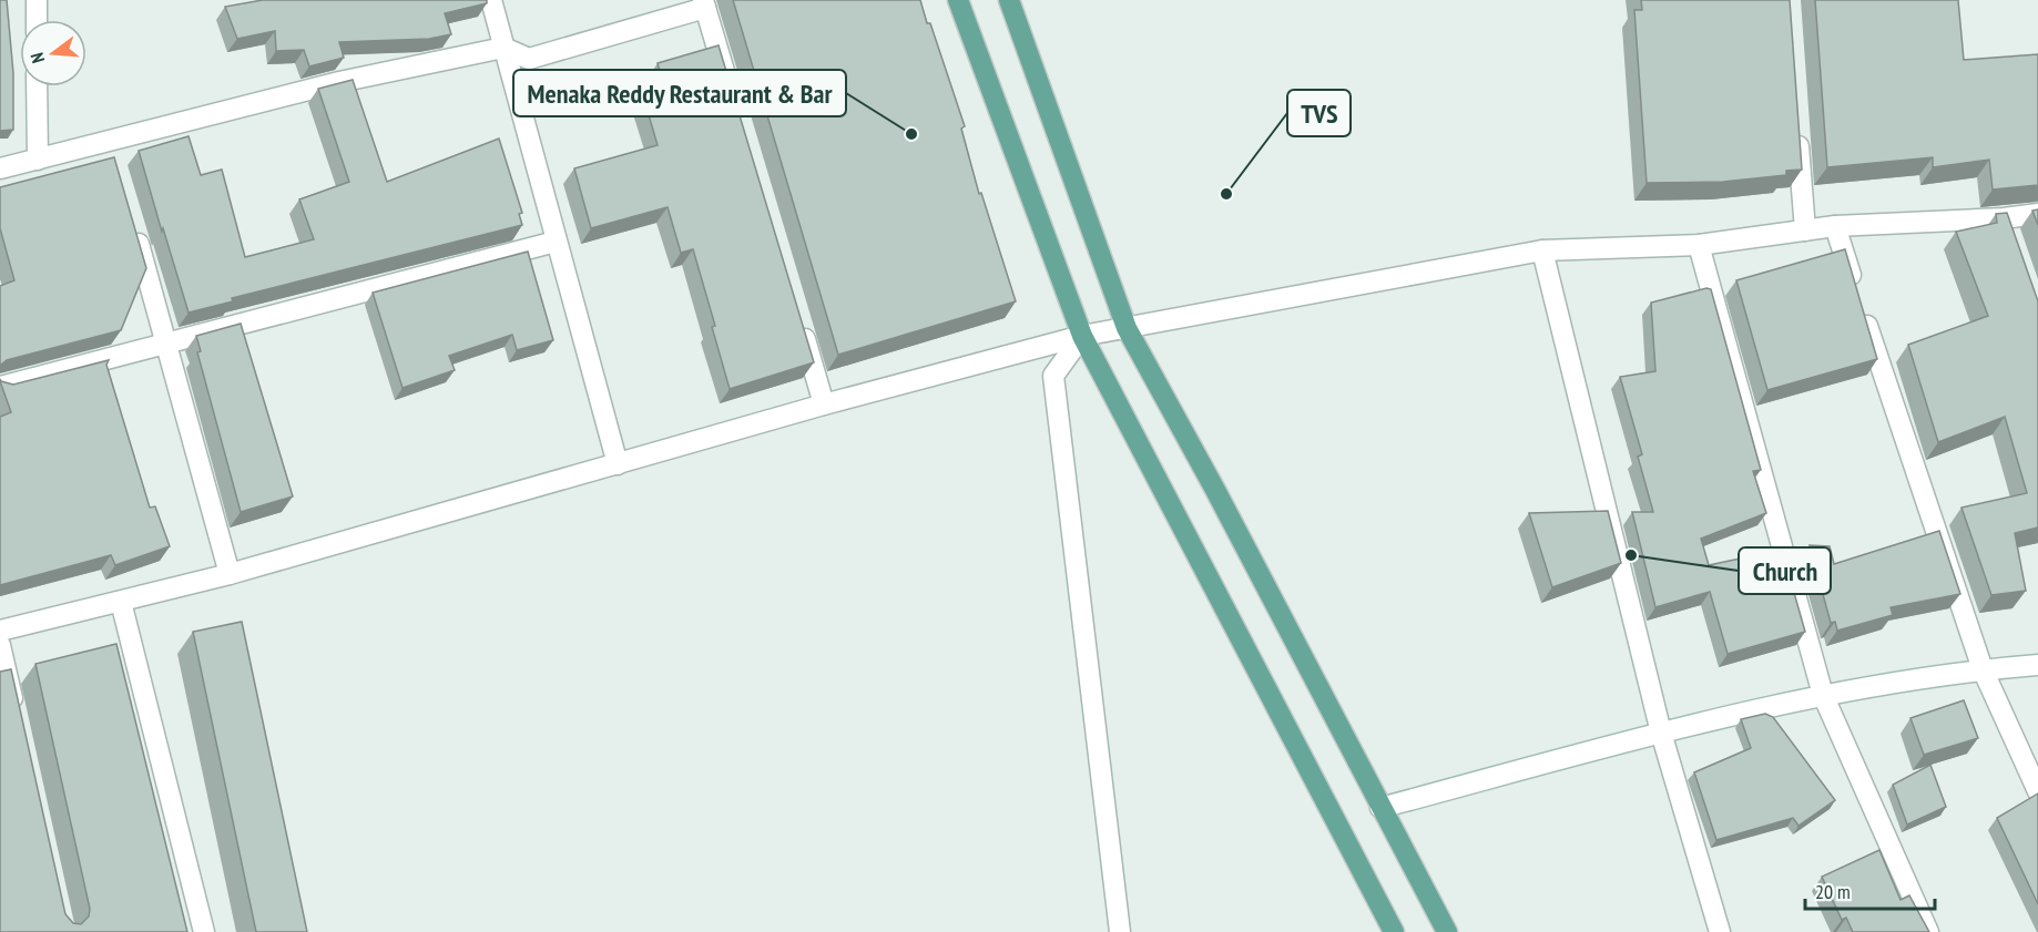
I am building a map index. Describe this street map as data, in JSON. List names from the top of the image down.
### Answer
{
  "places": ["Menaka Reddy Restaurant & Bar", "TVS", "Church"],
  "scale_bar": "20 m",
  "north": "left"
}
